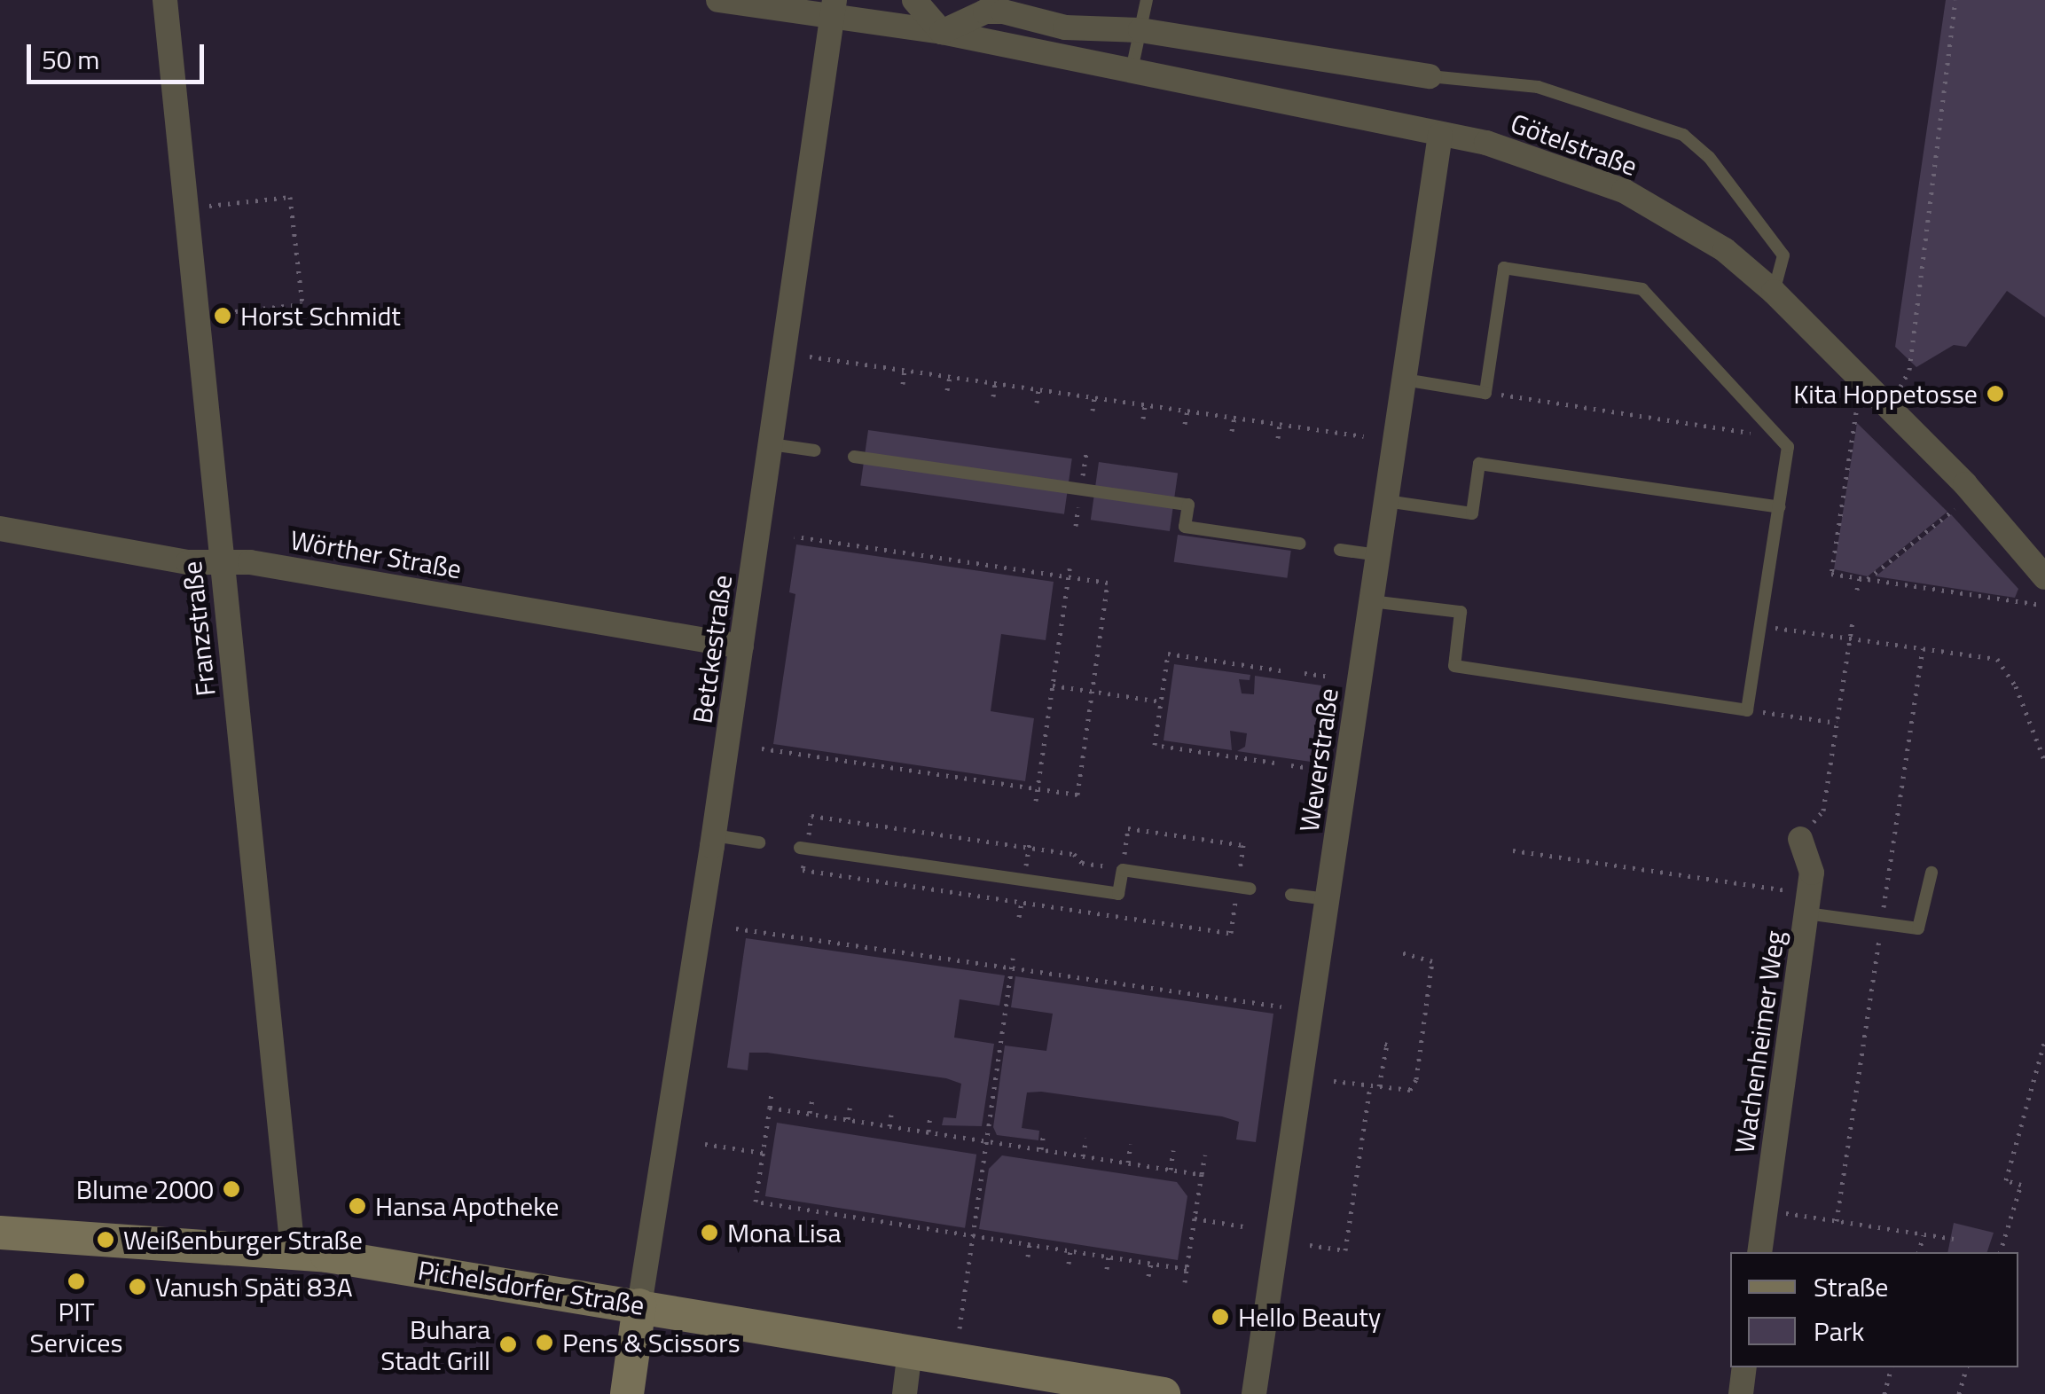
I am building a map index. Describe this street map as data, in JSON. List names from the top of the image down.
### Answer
{
  "streets": {
    "street": [
      "Götelstraße",
      "Wörther Straße",
      "Franzstraße",
      "Betckestraße",
      "Weverstraße",
      "Wachenheimer Weg",
      "Pichelsdorfer Straße"
    ]
  },
  "crossings": [
    ["Götelstraße", "Betckestraße"],
    ["Götelstraße", "Weverstraße"],
    ["Wörther Straße", "Franzstraße"],
    ["Wörther Straße", "Betckestraße"],
    ["Franzstraße", "Pichelsdorfer Straße"],
    ["Betckestraße", "Pichelsdorfer Straße"]
  ],
  "places": [
    "Horst Schmidt",
    "Kita Hoppetosse",
    "Blume 2000",
    "Hansa Apotheke",
    "Mona Lisa",
    "Weißenburger Straße",
    "PIT Services",
    "Vanush Späti 83A",
    "Hello Beauty",
    "Pens & Scissors",
    "Buhara Stadt Grill"
  ],
  "legend": ["Straße", "Park"],
  "scale_bar": "50 m"
}
